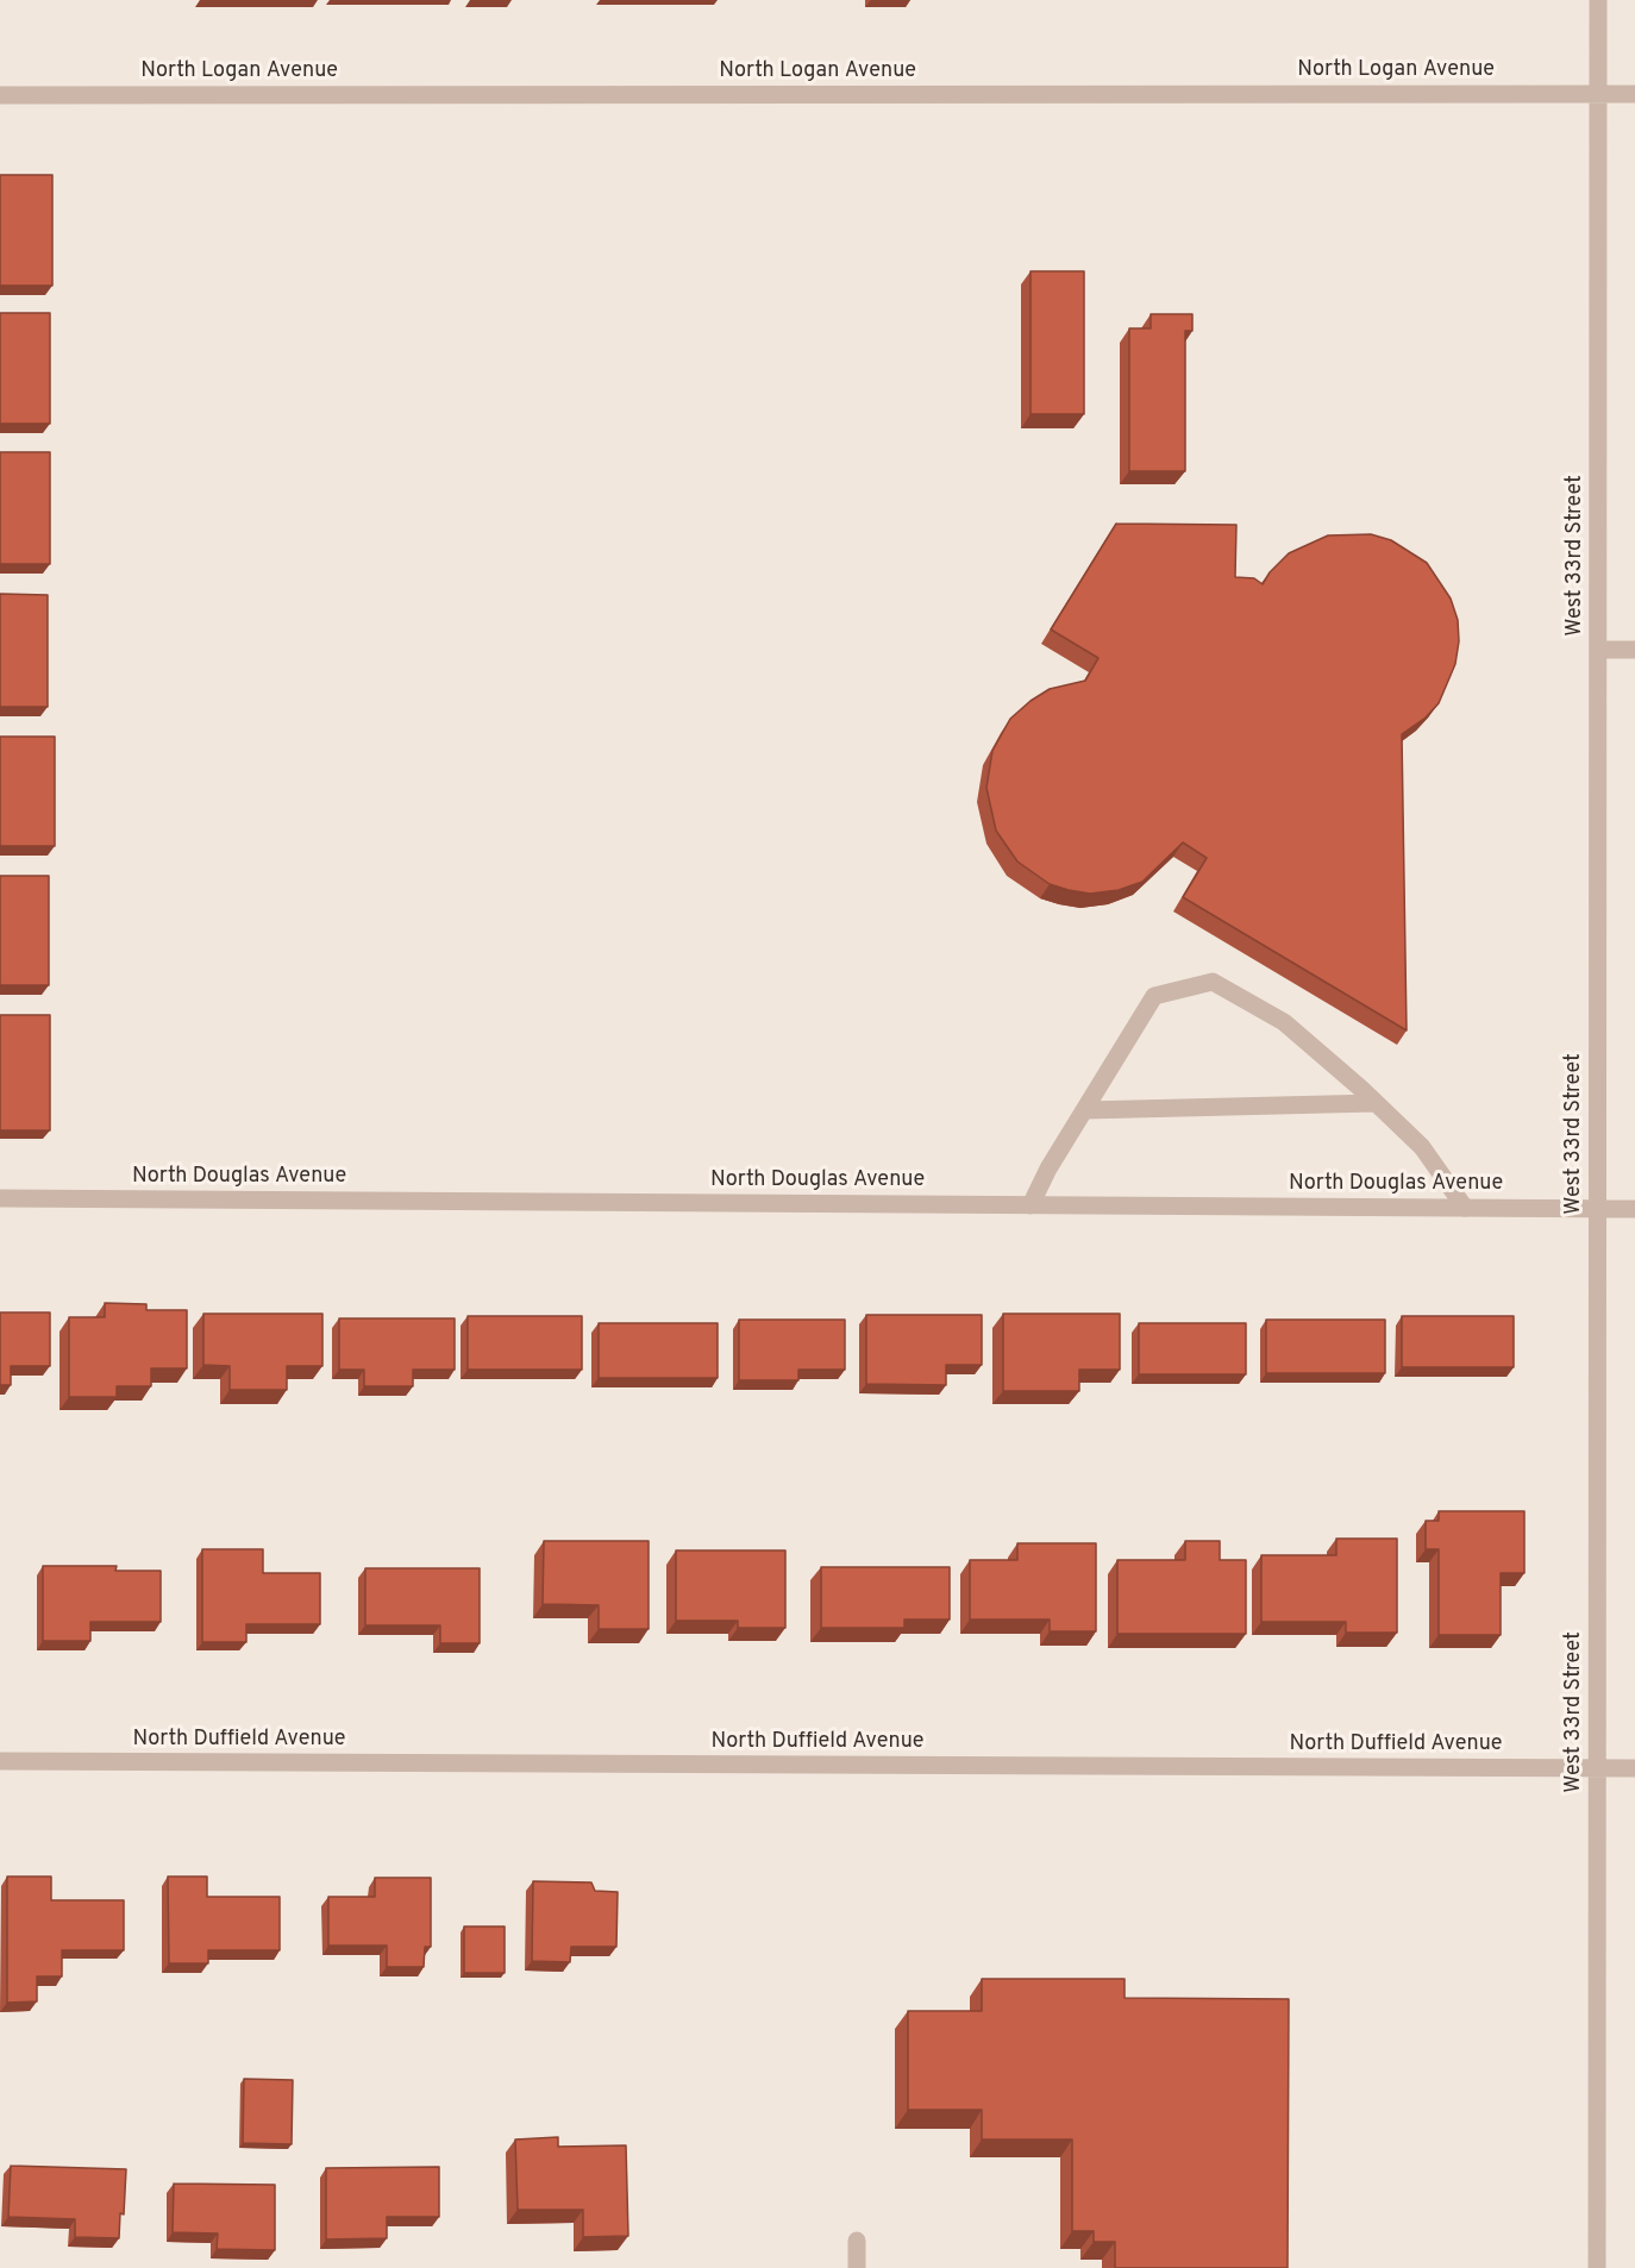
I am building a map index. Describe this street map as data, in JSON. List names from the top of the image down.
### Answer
{
  "streets": {
    "street": [
      "North Logan Avenue",
      "West 33rd Street",
      "North Douglas Avenue",
      "North Duffield Avenue"
    ]
  },
  "crossings": [
    ["North Logan Avenue", "West 33rd Street"],
    ["West 33rd Street", "North Douglas Avenue"],
    ["West 33rd Street", "North Duffield Avenue"]
  ]
}
